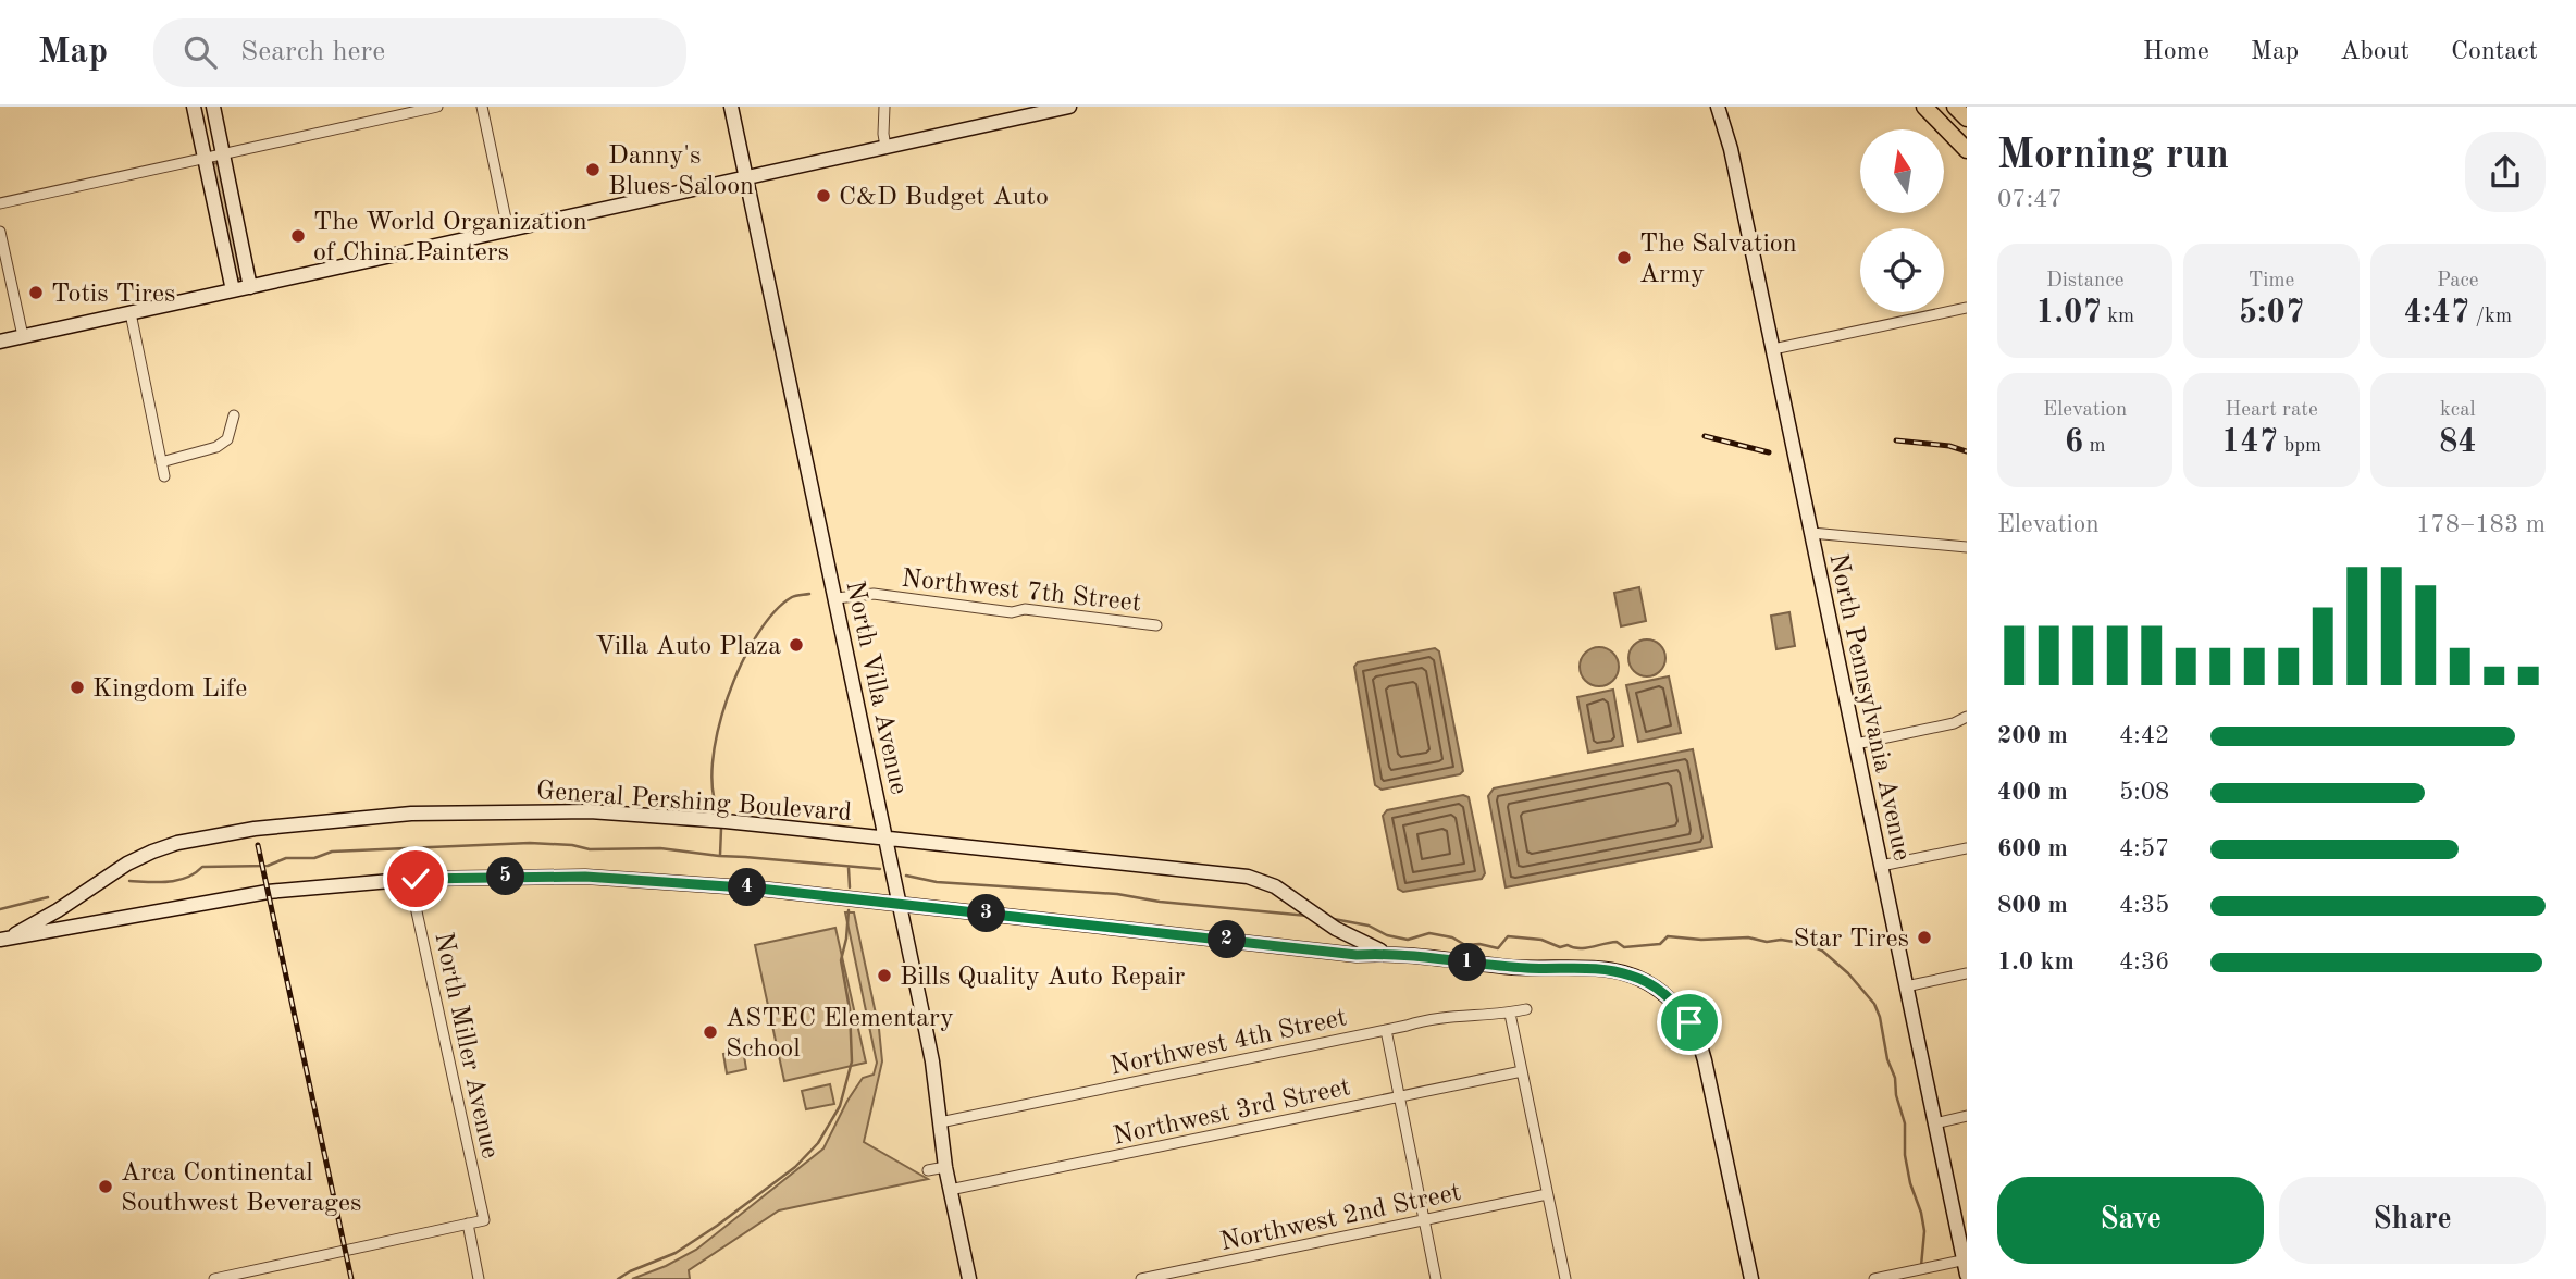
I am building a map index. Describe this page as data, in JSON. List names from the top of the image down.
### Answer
{
  "streets": {
    "main road": ["North Villa Avenue", "North Pennsylvania Avenue", "General Pershing Boulevard"],
    "street": [
      "Northwest 7th Street",
      "Northwest 4th Street",
      "North Miller Avenue",
      "Northwest 3rd Street",
      "Northwest 2nd Street"
    ]
  },
  "crossings": [
    ["Northwest 7th Street", "North Villa Avenue"],
    ["North Villa Avenue", "General Pershing Boulevard"],
    ["North Villa Avenue", "Northwest 4th Street"],
    ["North Villa Avenue", "Northwest 3rd Street"],
    ["General Pershing Boulevard", "North Miller Avenue"]
  ],
  "places": [
    "Danny's Blues Saloon",
    "C&D Budget Auto",
    "The World Organization of China Painters",
    "The Salvation Army",
    "Totis Tires",
    "Villa Auto Plaza",
    "Kingdom Life",
    "Star Tires",
    "Bills Quality Auto Repair",
    "ASTEC Elementary School",
    "Arca Continental Southwest Beverages"
  ],
  "north": "top",
  "page": {
    "header": "Map",
    "search": "Search here",
    "nav": [
      "Home",
      "Map",
      "About",
      "Contact"
    ],
    "heading": ["Morning run", "07:47"],
    "stats": [
      ["Distance", "1.07 km"],
      ["Time", "5:07"],
      ["Pace", "4:47 /km"],
      ["Elevation", "6 m"],
      ["Heart rate", "147 bpm"],
      ["kcal", "84"]
    ],
    "chart": ["Elevation", "178–183 m"],
    "list": [
      {
        "name": "200 m",
        "note": "4:42"
      },
      {
        "name": "400 m",
        "note": "5:08"
      },
      {
        "name": "600 m",
        "note": "4:57"
      },
      {
        "name": "800 m",
        "note": "4:35"
      },
      {
        "name": "1.0 km",
        "note": "4:36"
      }
    ],
    "pins": [
      "5",
      "4",
      "3",
      "2",
      "1"
    ],
    "buttons": ["Save", "Share"]
  }
}
